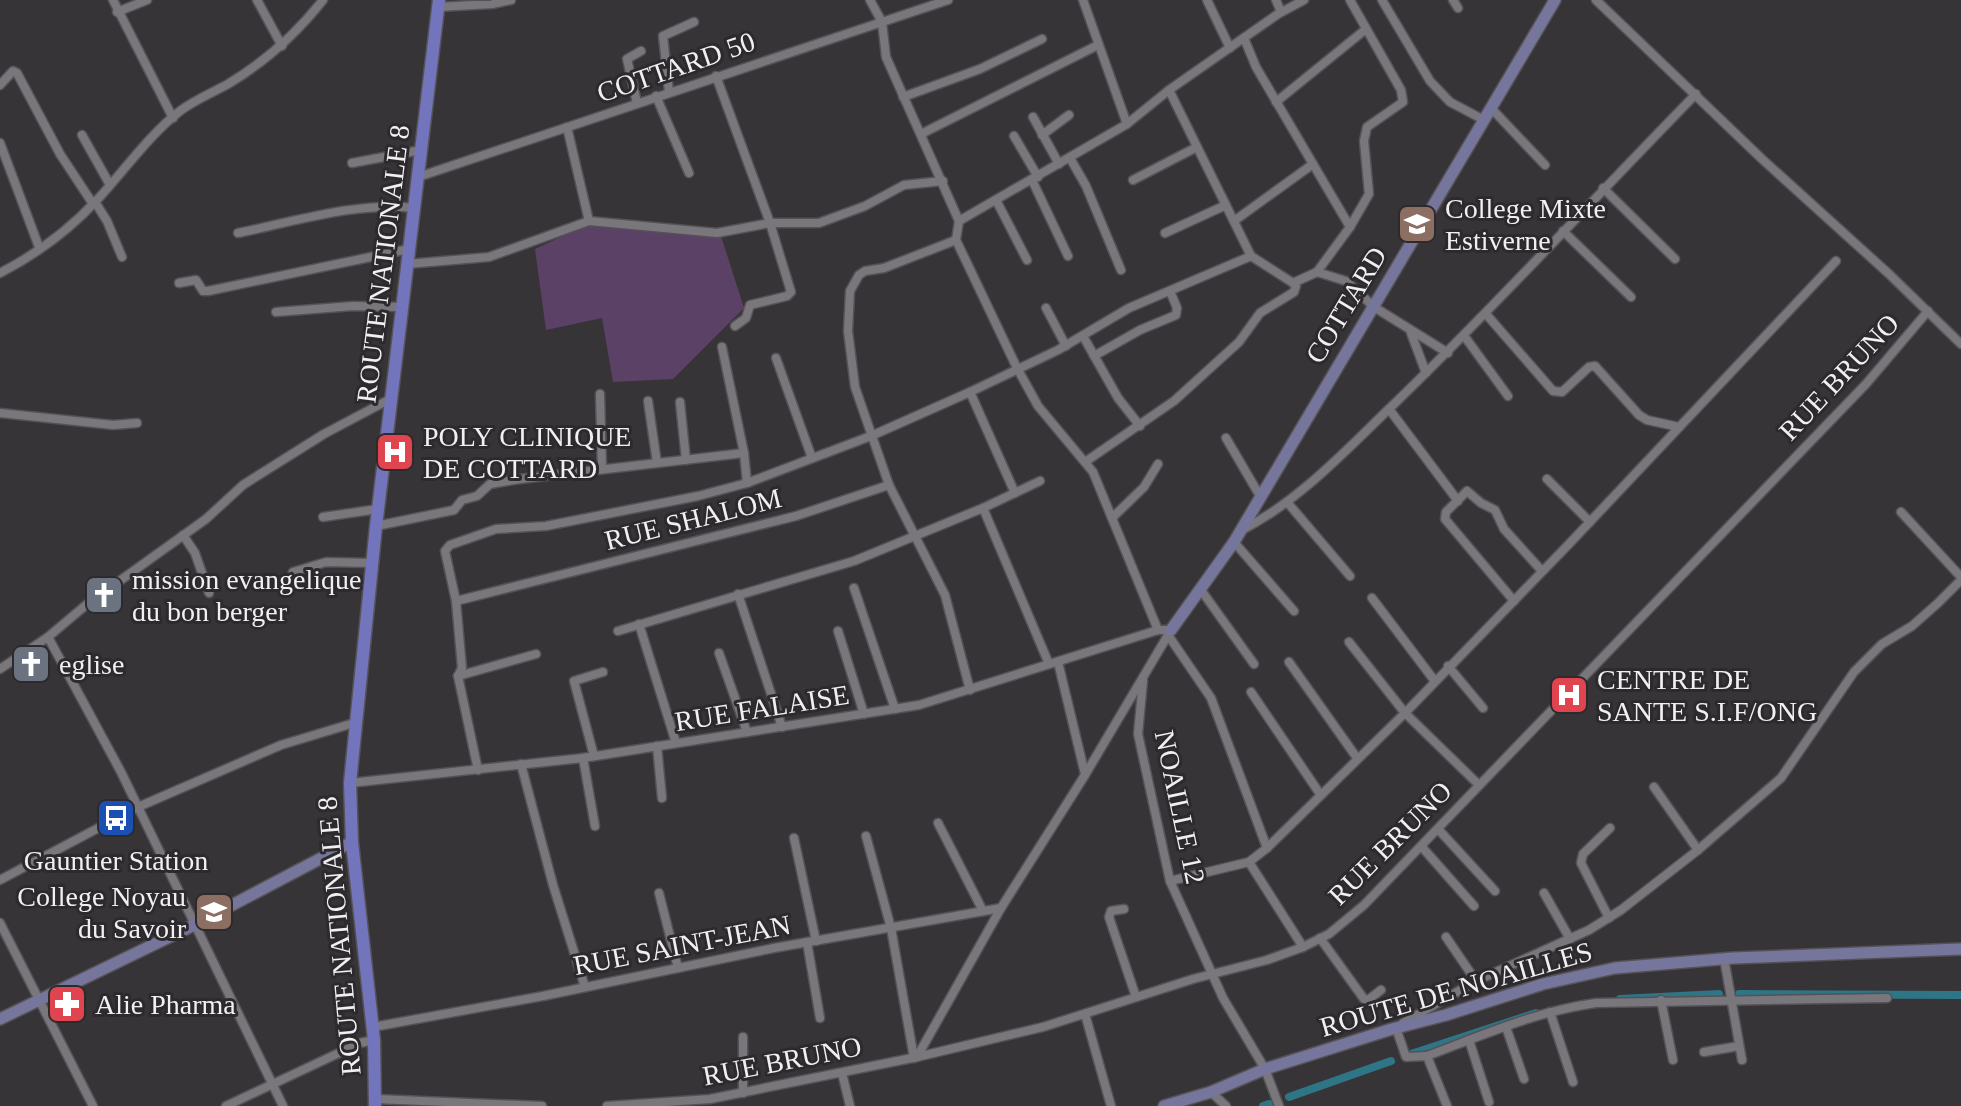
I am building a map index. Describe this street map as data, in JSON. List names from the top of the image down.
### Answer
{
  "streets": {
    "main road": ["ROUTE NATIONALE 8"],
    "street": [
      "COTTARD 50",
      "COTTARD",
      "RUE BRUNO",
      "RUE SHALOM",
      "RUE FALAISE",
      "NOAILLE 12",
      "RUE SAINT-JEAN",
      "ROUTE DE NOAILLES"
    ]
  },
  "crossings": [
    ["COTTARD 50", "ROUTE NATIONALE 8"],
    ["ROUTE NATIONALE 8", "RUE FALAISE"],
    ["ROUTE NATIONALE 8", "RUE SAINT-JEAN"],
    ["COTTARD", "RUE FALAISE"],
    ["RUE BRUNO", "NOAILLE 12"],
    ["NOAILLE 12", "ROUTE DE NOAILLES"]
  ],
  "places": {
    "school or university": ["College Mixte Estiverne", "College Noyau du Savoir"],
    "hospital": ["POLY CLINIQUE DE COTTARD", "CENTRE DE SANTE S.I.F/ONG"],
    "church": ["mission evangelique du bon berger", "eglise"],
    "bus stop": ["Gauntier Station"],
    "pharmacy": ["Alie Pharma"]
  }
}
